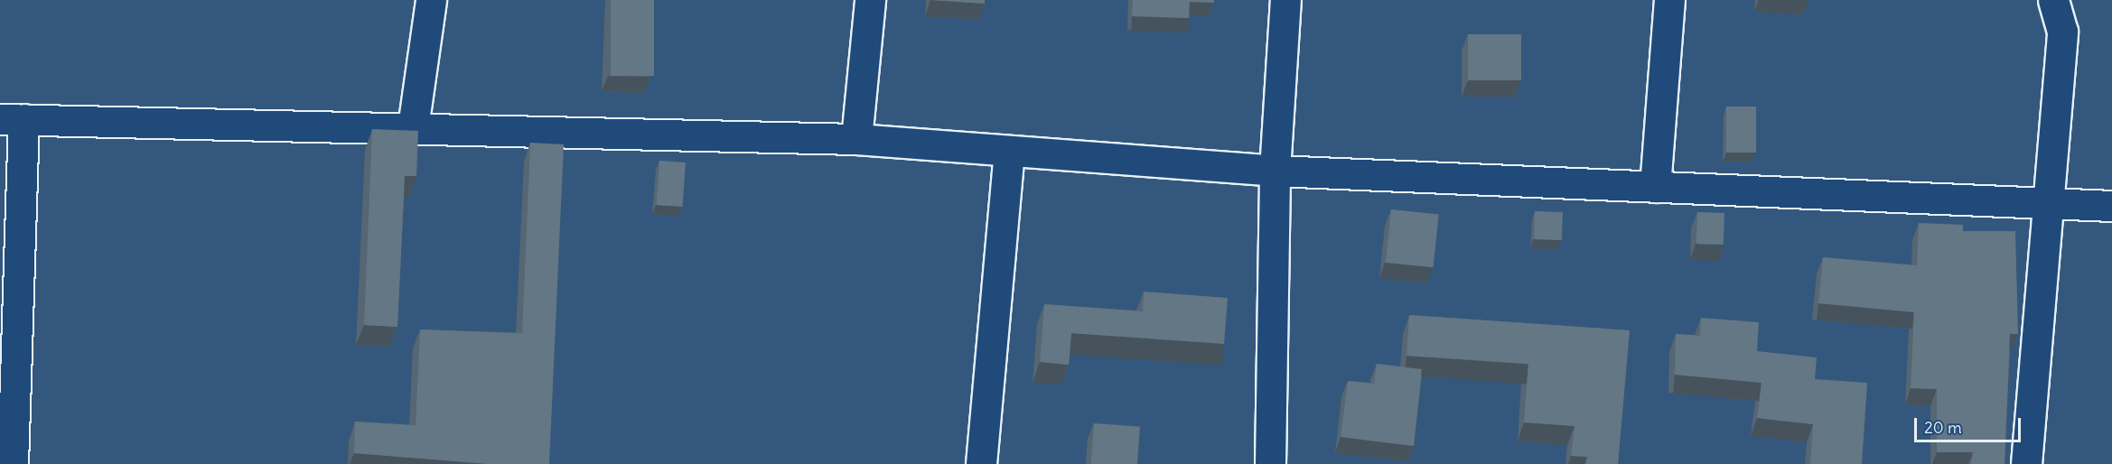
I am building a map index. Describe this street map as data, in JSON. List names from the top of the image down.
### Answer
{
  "scale_bar": "20 m"
}
